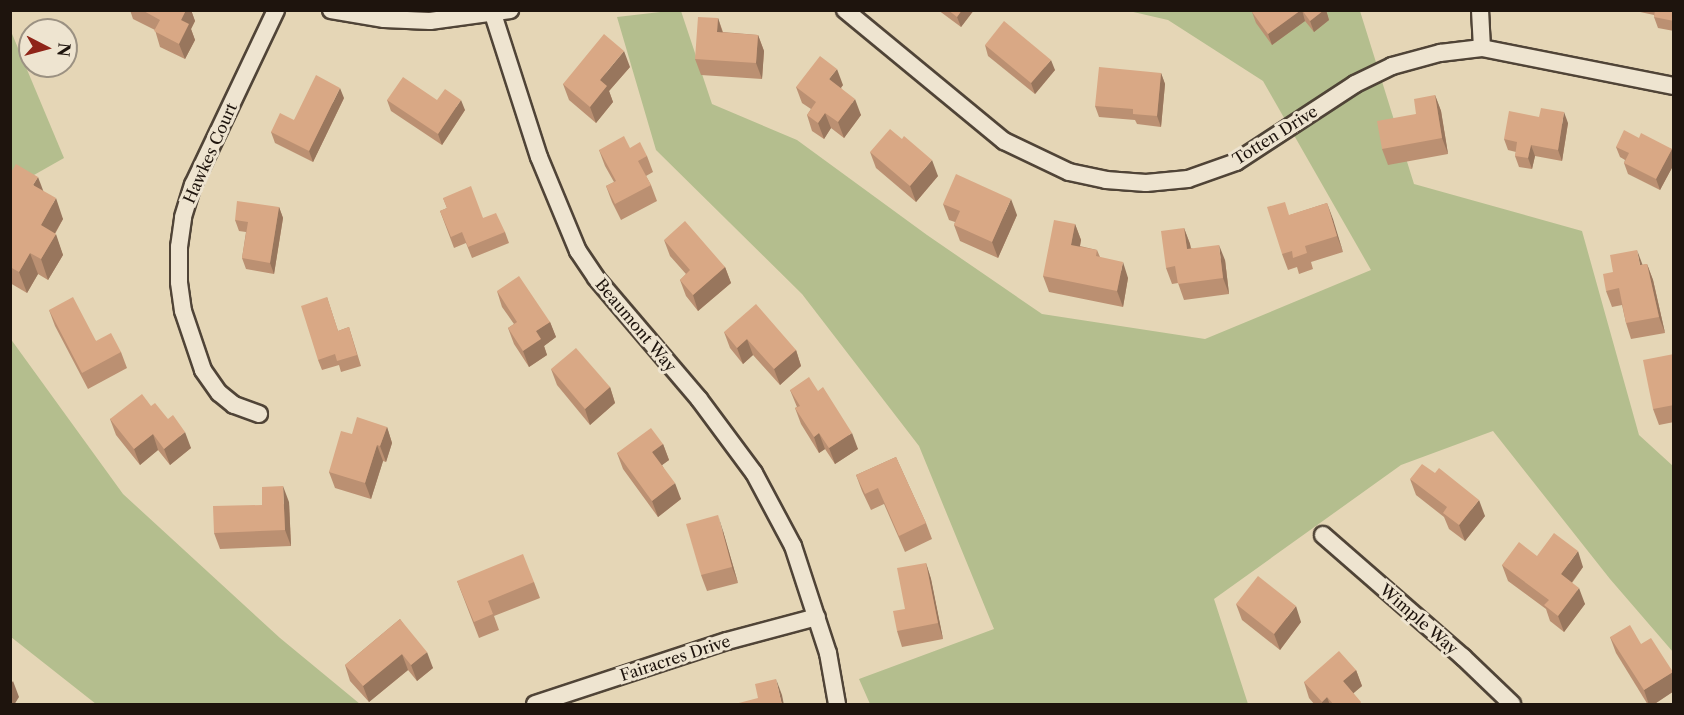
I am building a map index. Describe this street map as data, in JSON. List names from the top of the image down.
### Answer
{
  "streets": {
    "street": [
      "Totten Drive",
      "Hawkes Court",
      "Beaumont Way",
      "Wimple Way",
      "Fairacres Drive"
    ]
  },
  "crossings": [
    ["Beaumont Way", "Fairacres Drive"]
  ],
  "north": "right"
}
